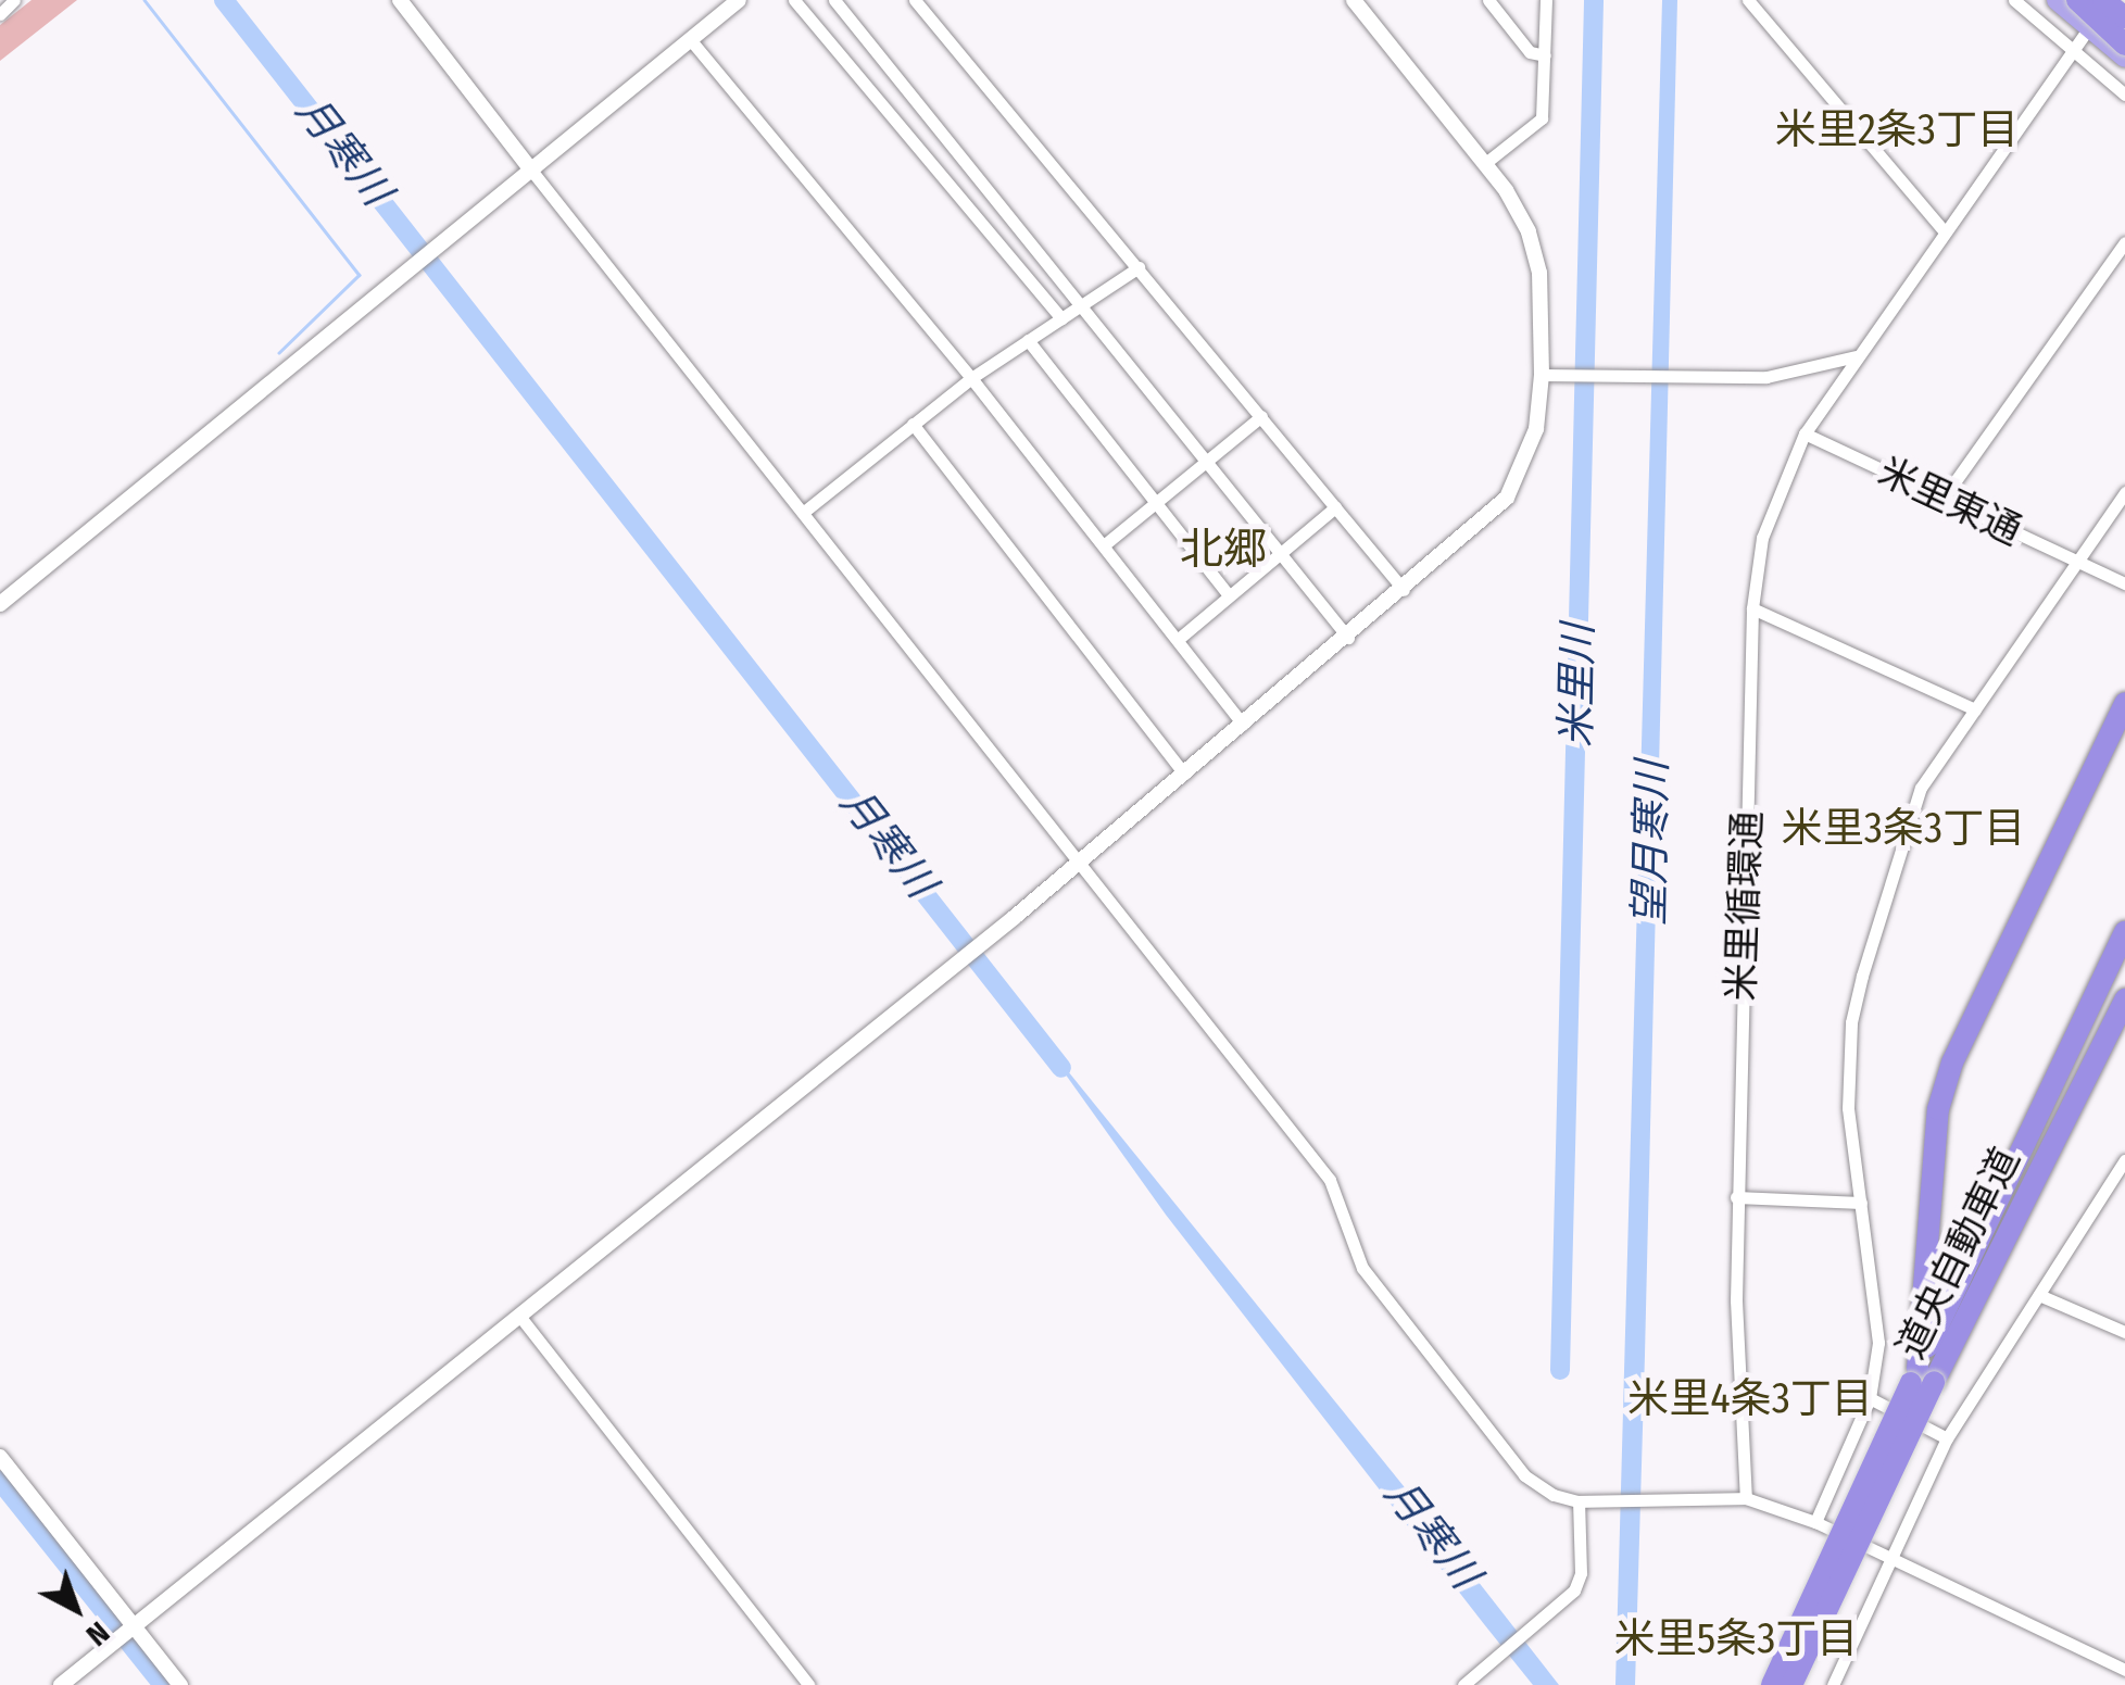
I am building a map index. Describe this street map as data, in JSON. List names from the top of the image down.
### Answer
{
  "streets": {
    "highway": ["道央自動車道"],
    "street": ["米里東通", "米里循環通"]
  },
  "crossings": [
    ["米里東通", "米里循環通"]
  ],
  "districts": [
    "米里2条3丁目",
    "北郷",
    "米里3条3丁目",
    "米里4条3丁目",
    "米里5条3丁目"
  ],
  "water": ["月寒川", "米里川", "望月寒川"],
  "north": "bottom right"
}
